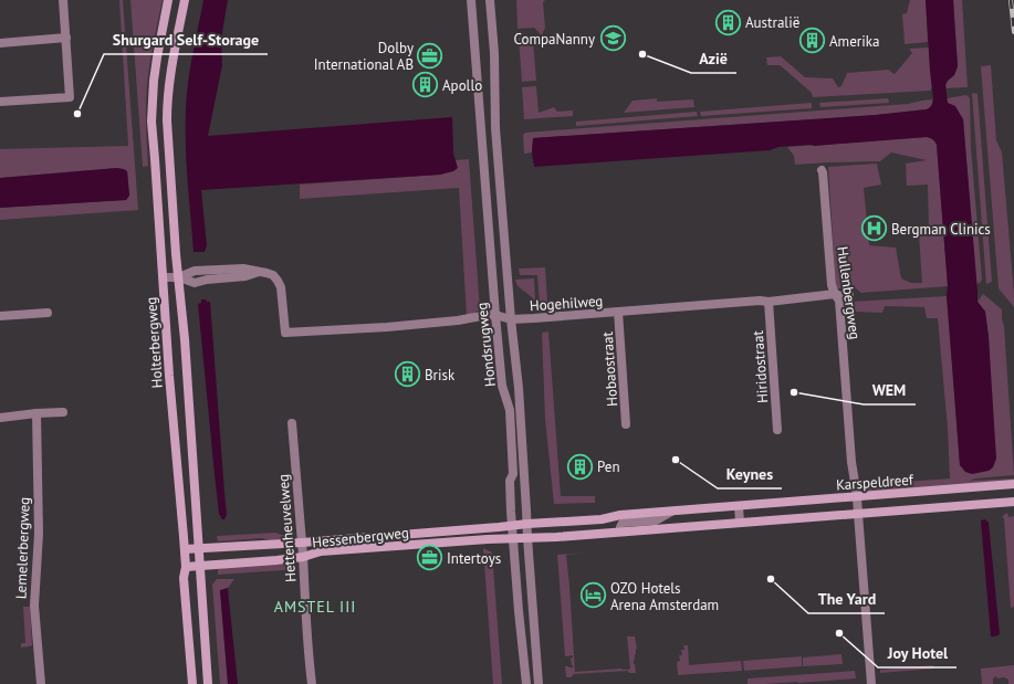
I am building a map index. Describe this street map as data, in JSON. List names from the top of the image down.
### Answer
{
  "streets": {
    "main road": ["Holterbergweg", "Karspeldreef", "Hessenbergweg"],
    "street": [
      "Hullenbergweg",
      "Hogehilweg",
      "Hondsrugweg",
      "Hiridostraat",
      "Hobaostraat",
      "Hettenheuvelweg",
      "Lemelerbergweg"
    ]
  },
  "crossings": [
    ["Hullenbergweg", "Hogehilweg"],
    ["Hullenbergweg", "Karspeldreef"],
    ["Hogehilweg", "Holterbergweg"],
    ["Hogehilweg", "Hondsrugweg"],
    ["Hogehilweg", "Hiridostraat"],
    ["Hogehilweg", "Hobaostraat"],
    ["Holterbergweg", "Hessenbergweg"],
    ["Hondsrugweg", "Karspeldreef"],
    ["Hondsrugweg", "Hessenbergweg"],
    ["Karspeldreef", "Hessenbergweg"],
    ["Hettenheuvelweg", "Hessenbergweg"]
  ],
  "districts": ["AMSTEL III"],
  "places": {
    "building": [
      "Australië",
      "Amerika",
      "Apollo",
      "Brisk",
      "Pen"
    ],
    "school or university": ["CompaNanny"],
    "other": [
      "Azië",
      "Shurgard Self-Storage",
      "WEM",
      "Keynes",
      "The Yard",
      "Joy Hotel"
    ],
    "office": ["Dolby International AB", "Intertoys"],
    "hospital": ["Bergman Clinics"],
    "hotel": ["OZO Hotels Arena Amsterdam"]
  }
}
